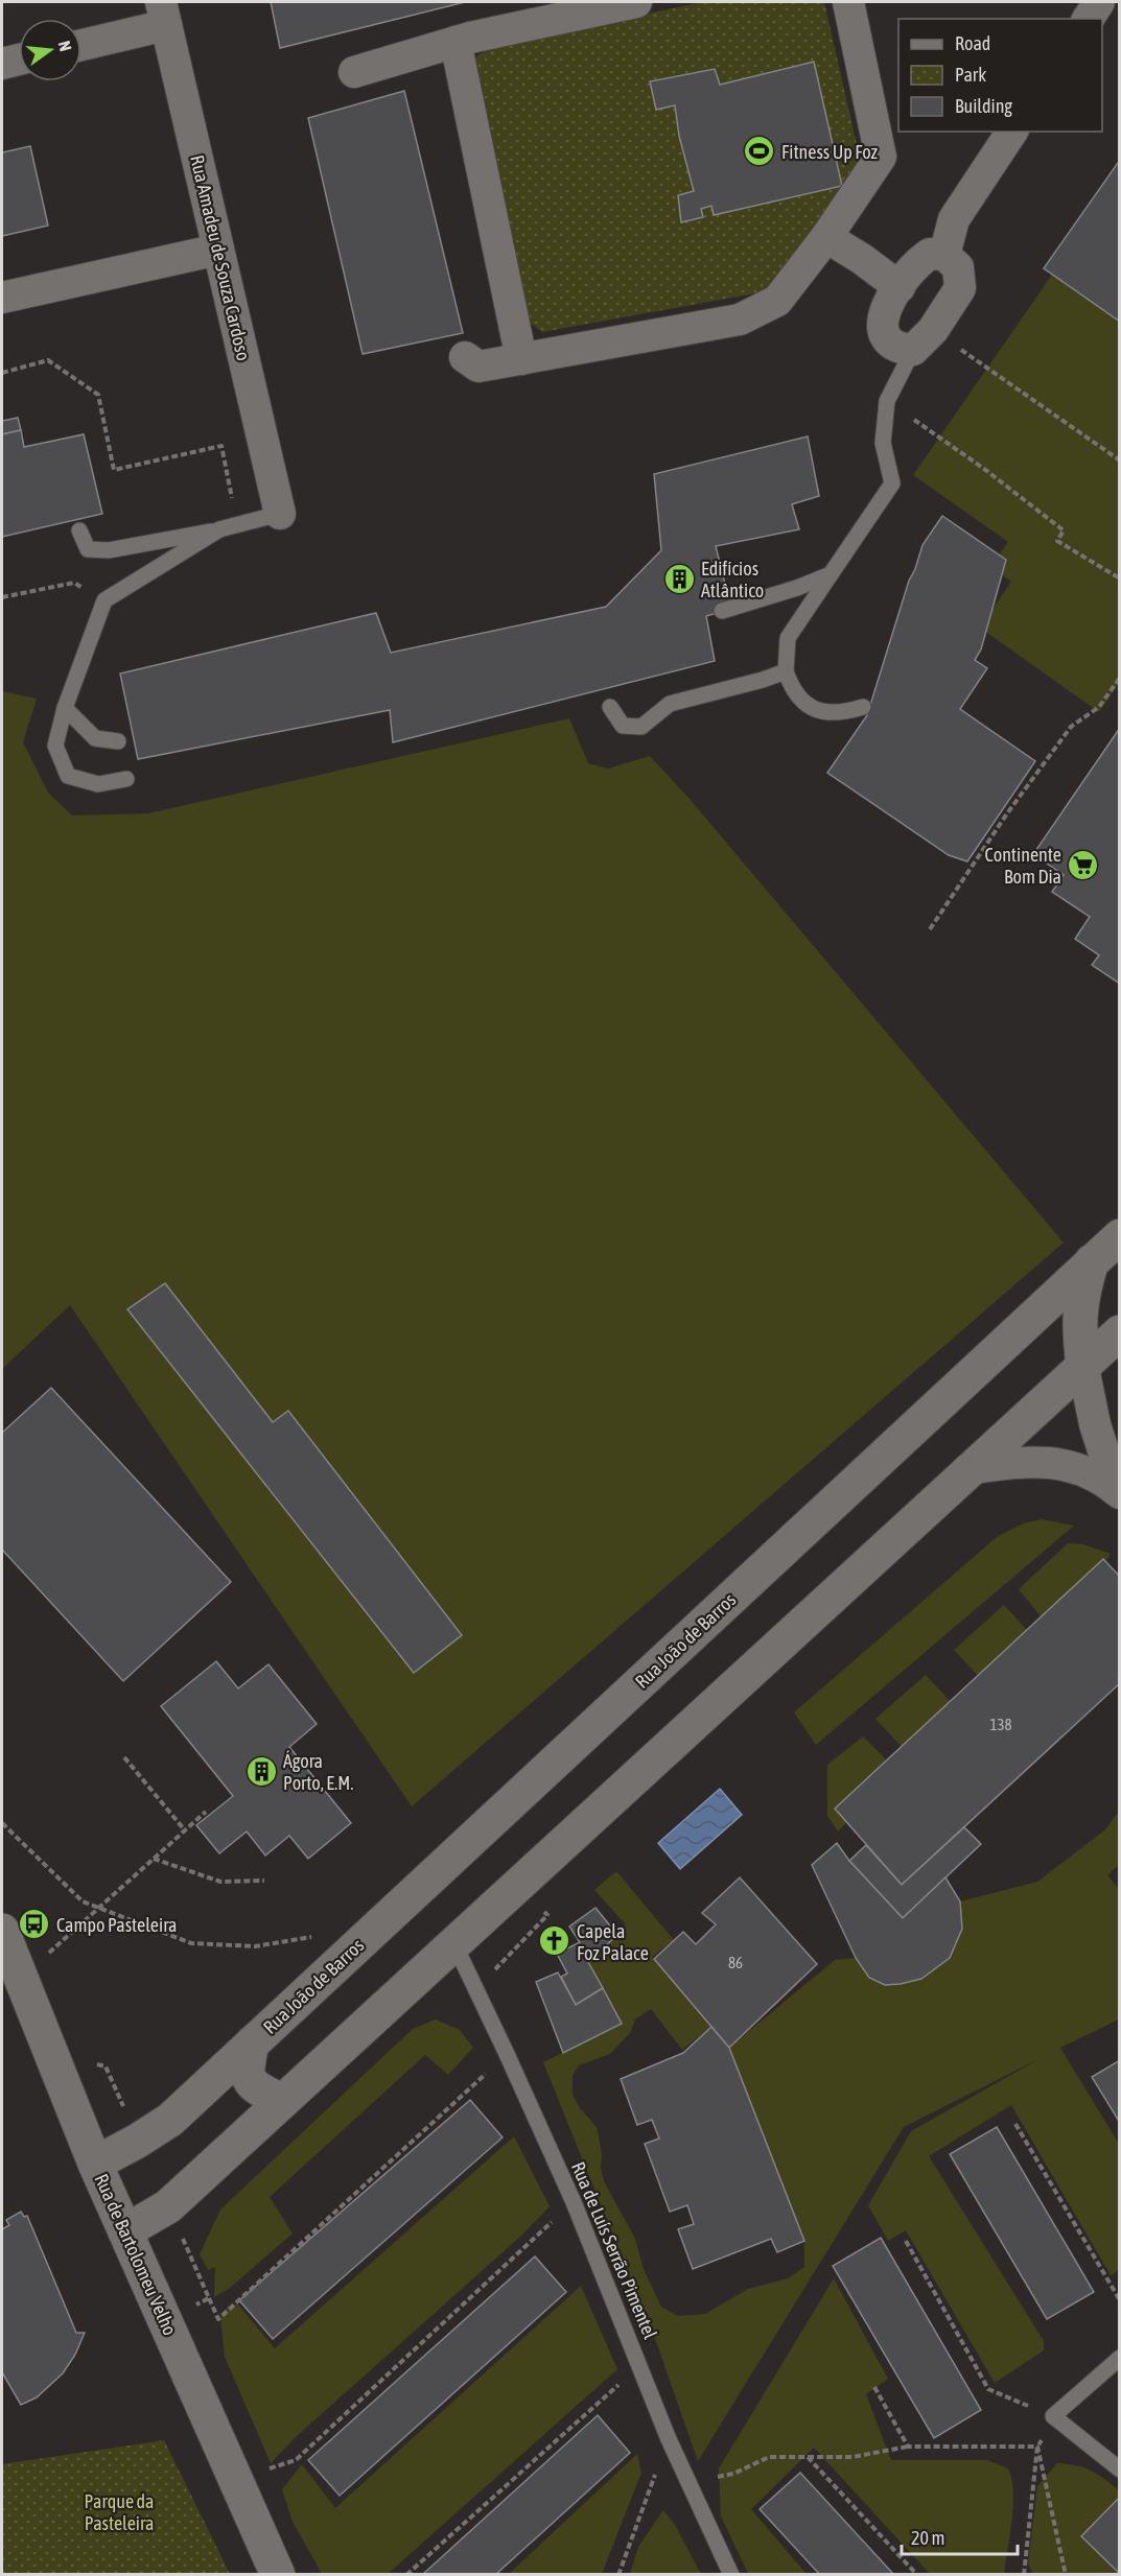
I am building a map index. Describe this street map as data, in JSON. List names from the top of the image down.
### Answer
{
  "streets": {
    "street": ["Rua Amadeu de Souza Cardoso", "Rua João de Barros", "Rua de Bartolomeu Velho"],
    "lane": ["Rua de Luís Serrão Pimentel"]
  },
  "crossings": [
    ["Rua João de Barros", "Rua de Bartolomeu Velho"]
  ],
  "parks": ["Parque da Pasteleira"],
  "places": {
    "sports": ["Fitness Up Foz"],
    "building": ["Edifícios Atlântico", "Ágora Porto, E.M."],
    "supermarket": ["Continente Bom Dia"],
    "bus stop": ["Campo Pasteleira"],
    "church": ["Capela Foz Palace"]
  },
  "house_numbers": ["138", "86"],
  "legend": ["Road", "Park", "Building"],
  "scale_bar": "20 m",
  "north": "right"
}
